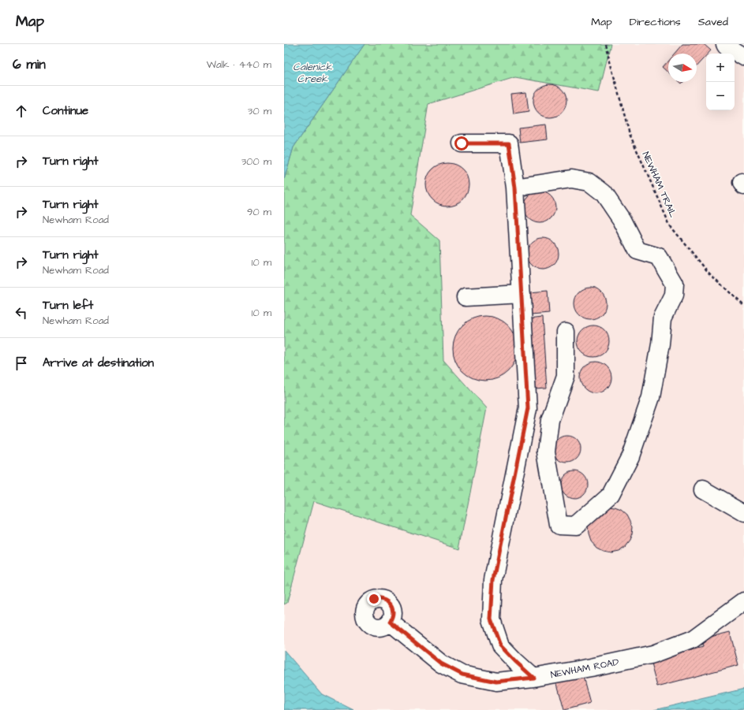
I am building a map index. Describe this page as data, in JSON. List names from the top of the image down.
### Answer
{
  "streets": {
    "street": ["NEWHAM ROAD"],
    "path": ["NEWHAM TRAIL"]
  },
  "water": ["Calenick Creek"],
  "north": "right",
  "page": {
    "header": "Map",
    "nav": ["Map", "Directions", "Saved"],
    "heading": ["6 min", "Walk · 440 m"],
    "map_buttons": ["+", "−"],
    "list": [
      ["Continue", "30 m"],
      ["Turn right", "300 m"],
      ["Turn right", "Newham Road", "90 m"],
      ["Turn right", "Newham Road", "10 m"],
      ["Turn left", "Newham Road", "10 m"],
      "Arrive at destination"
    ]
  }
}
